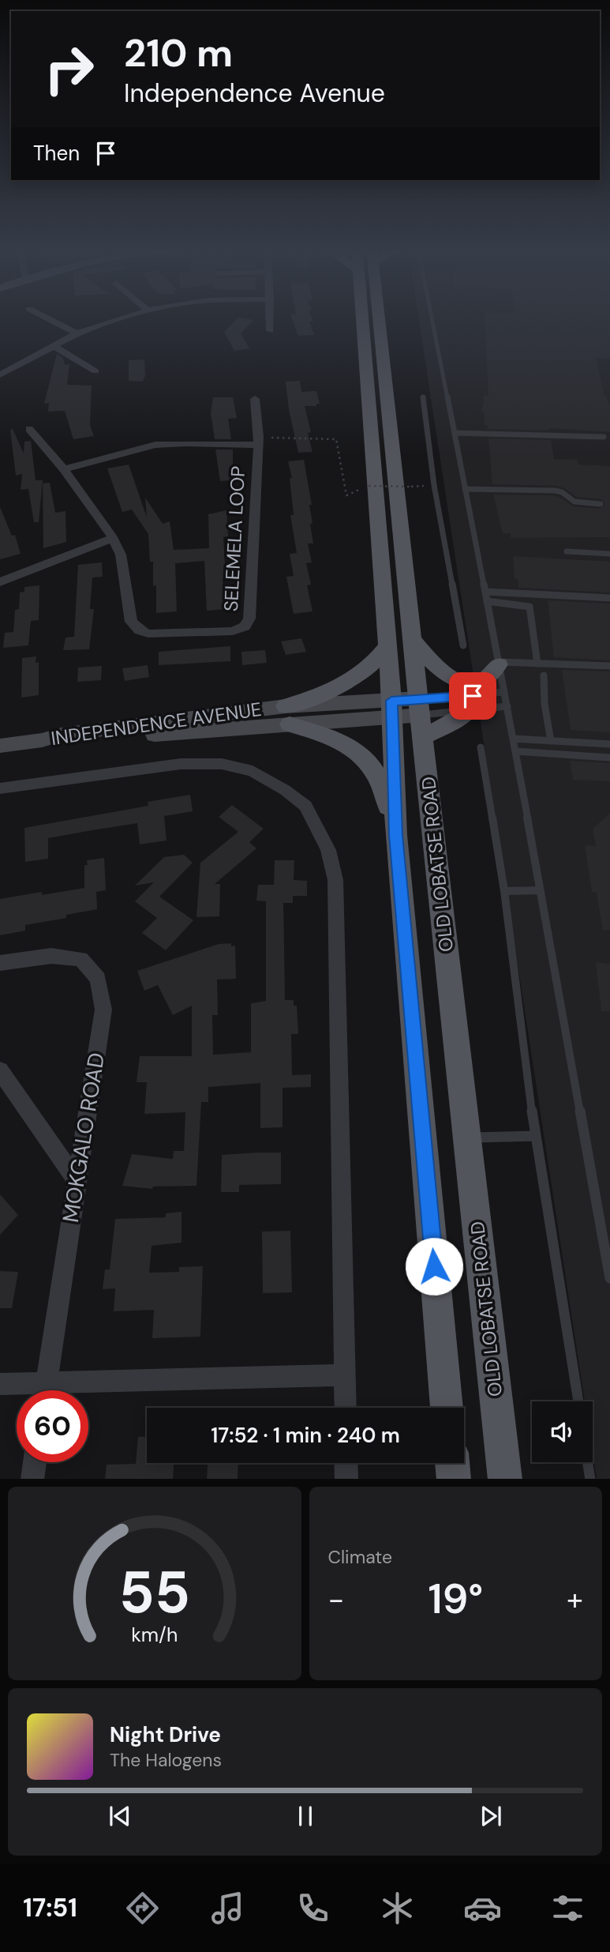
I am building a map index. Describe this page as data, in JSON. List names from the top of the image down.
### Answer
{
  "streets": {
    "main road": ["OLD LOBATSE ROAD"],
    "street": ["SELEMELA LOOP", "INDEPENDENCE AVENUE", "MOKGALO ROAD"]
  },
  "crossings": [
    ["INDEPENDENCE AVENUE", "OLD LOBATSE ROAD"]
  ],
  "page": {
    "turn": ["210 m", "Independence Avenue"],
    "then": "Then",
    "limit": "60",
    "trip": "17:52 · 1 min · 240 m",
    "tile": "Climate",
    "heat": ["−", "19°", "+"],
    "song": ["Night Drive", "The Halogens"],
    "tabs": "17:51",
    "gauge": ["55", "km/h"]
  }
}
